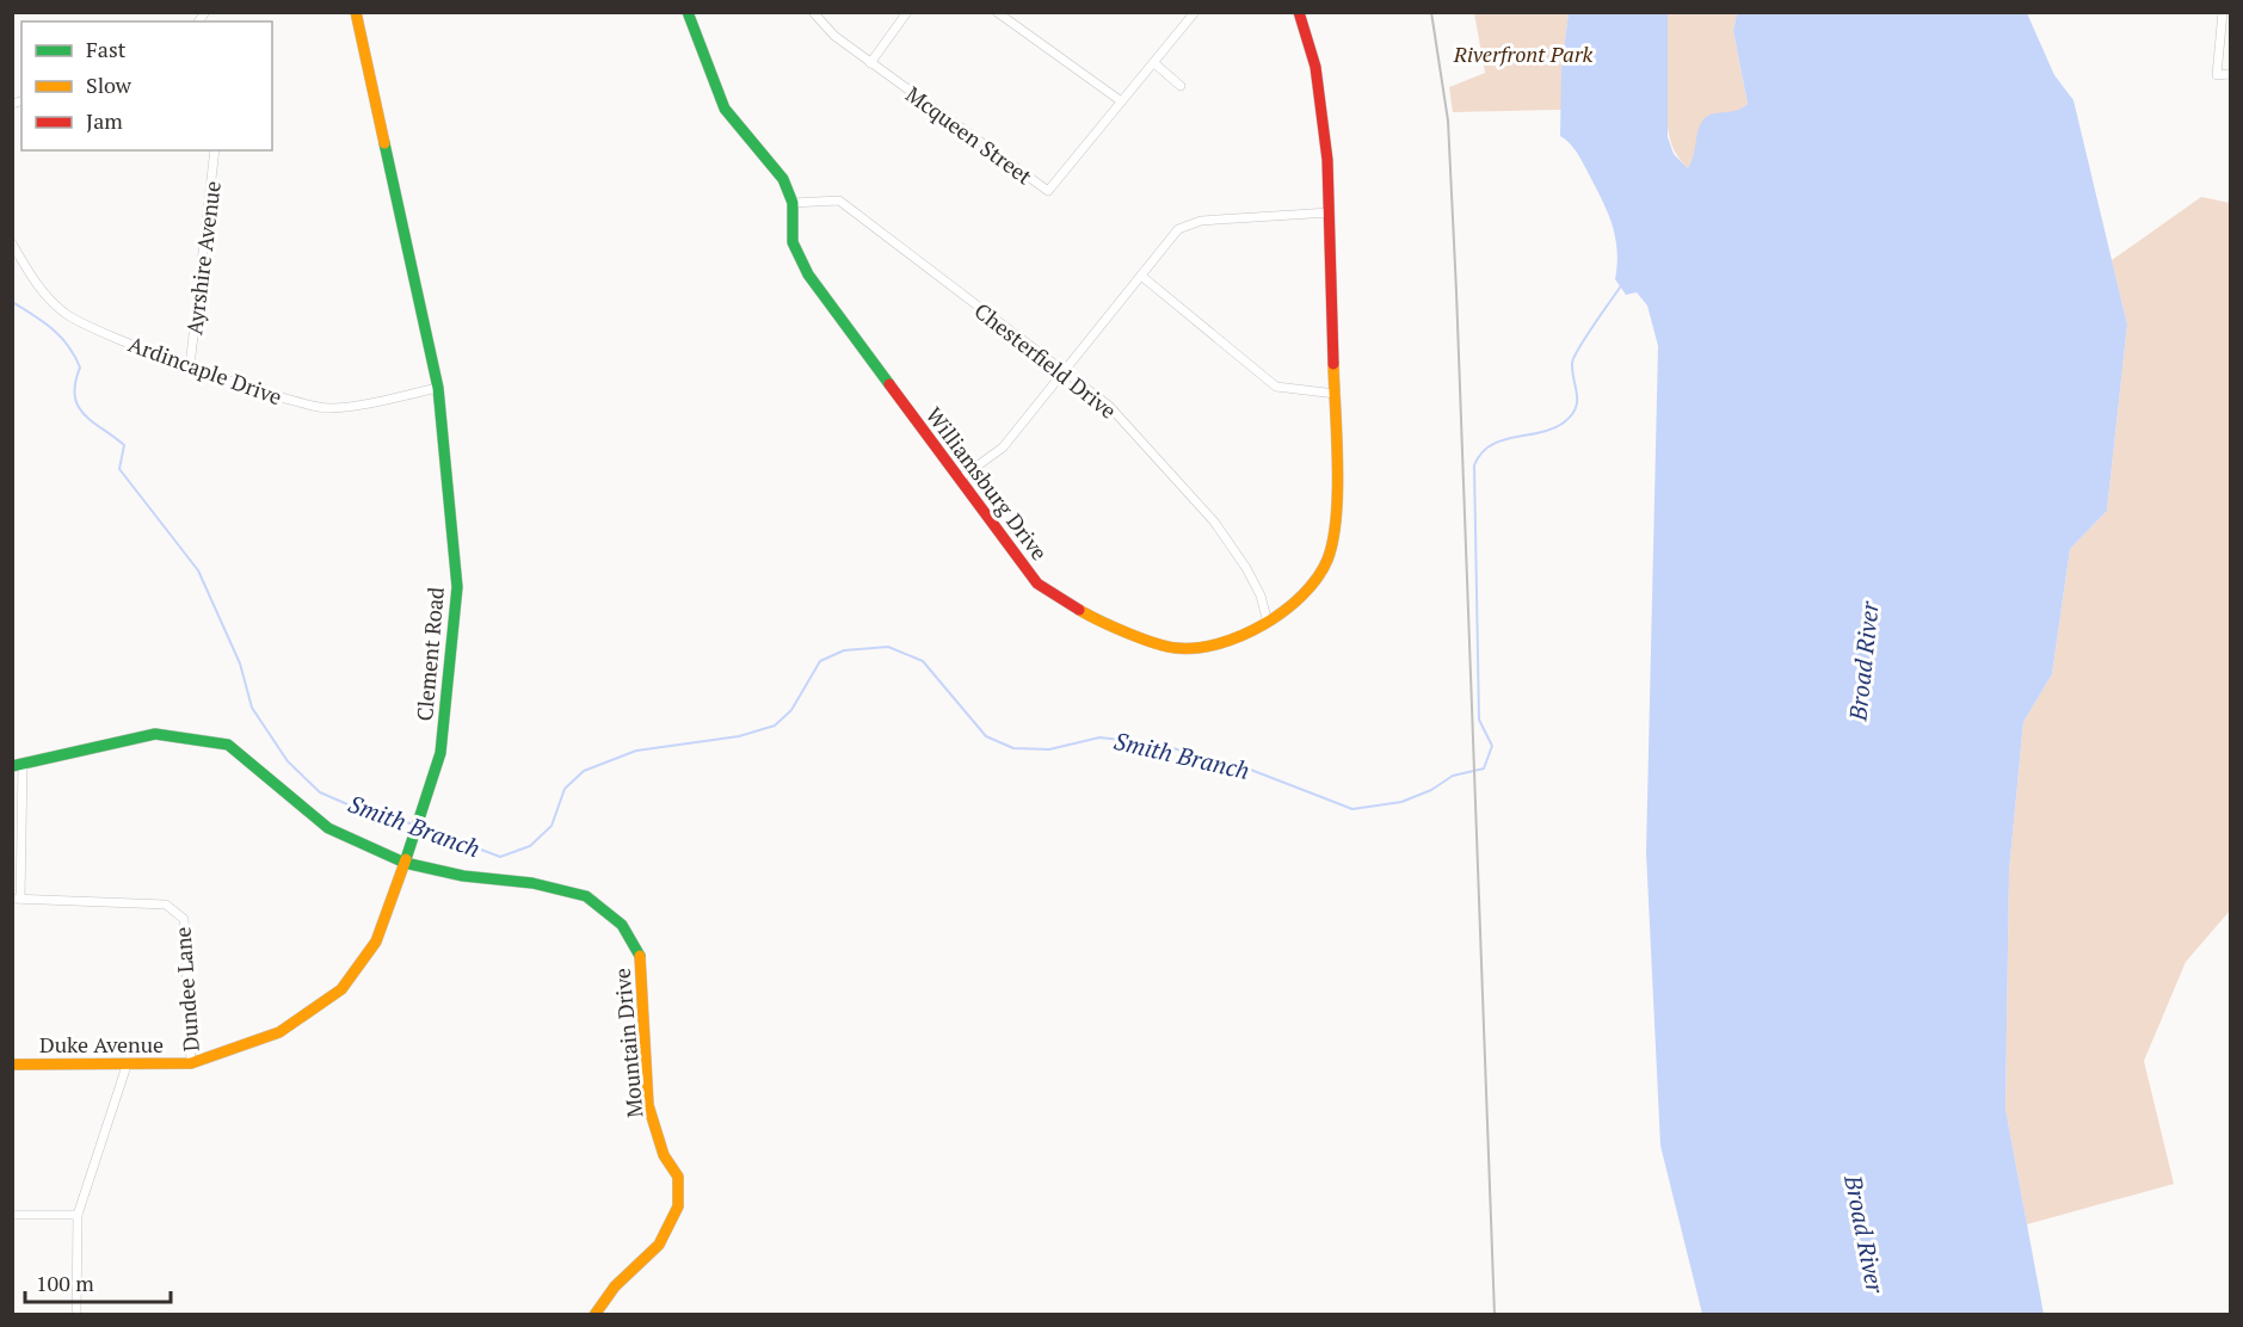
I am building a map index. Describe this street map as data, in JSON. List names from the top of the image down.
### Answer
{
  "streets": {
    "street": [
      "Mcqueen Street",
      "Ayrshire Avenue",
      "Chesterfield Drive",
      "Ardincaple Drive",
      "Williamsburg Drive",
      "Clement Road",
      "Dundee Lane",
      "Mountain Drive",
      "Duke Avenue"
    ]
  },
  "crossings": [
    ["Ayrshire Avenue", "Ardincaple Drive"],
    ["Chesterfield Drive", "Williamsburg Drive"],
    ["Ardincaple Drive", "Clement Road"],
    ["Clement Road", "Dundee Lane"],
    ["Clement Road", "Mountain Drive"],
    ["Clement Road", "Duke Avenue"],
    ["Dundee Lane", "Duke Avenue"]
  ],
  "water": ["Broad River", "Smith Branch"],
  "parks": ["Riverfront Park"],
  "legend": ["Fast", "Slow", "Jam"],
  "scale_bar": "100 m"
}
